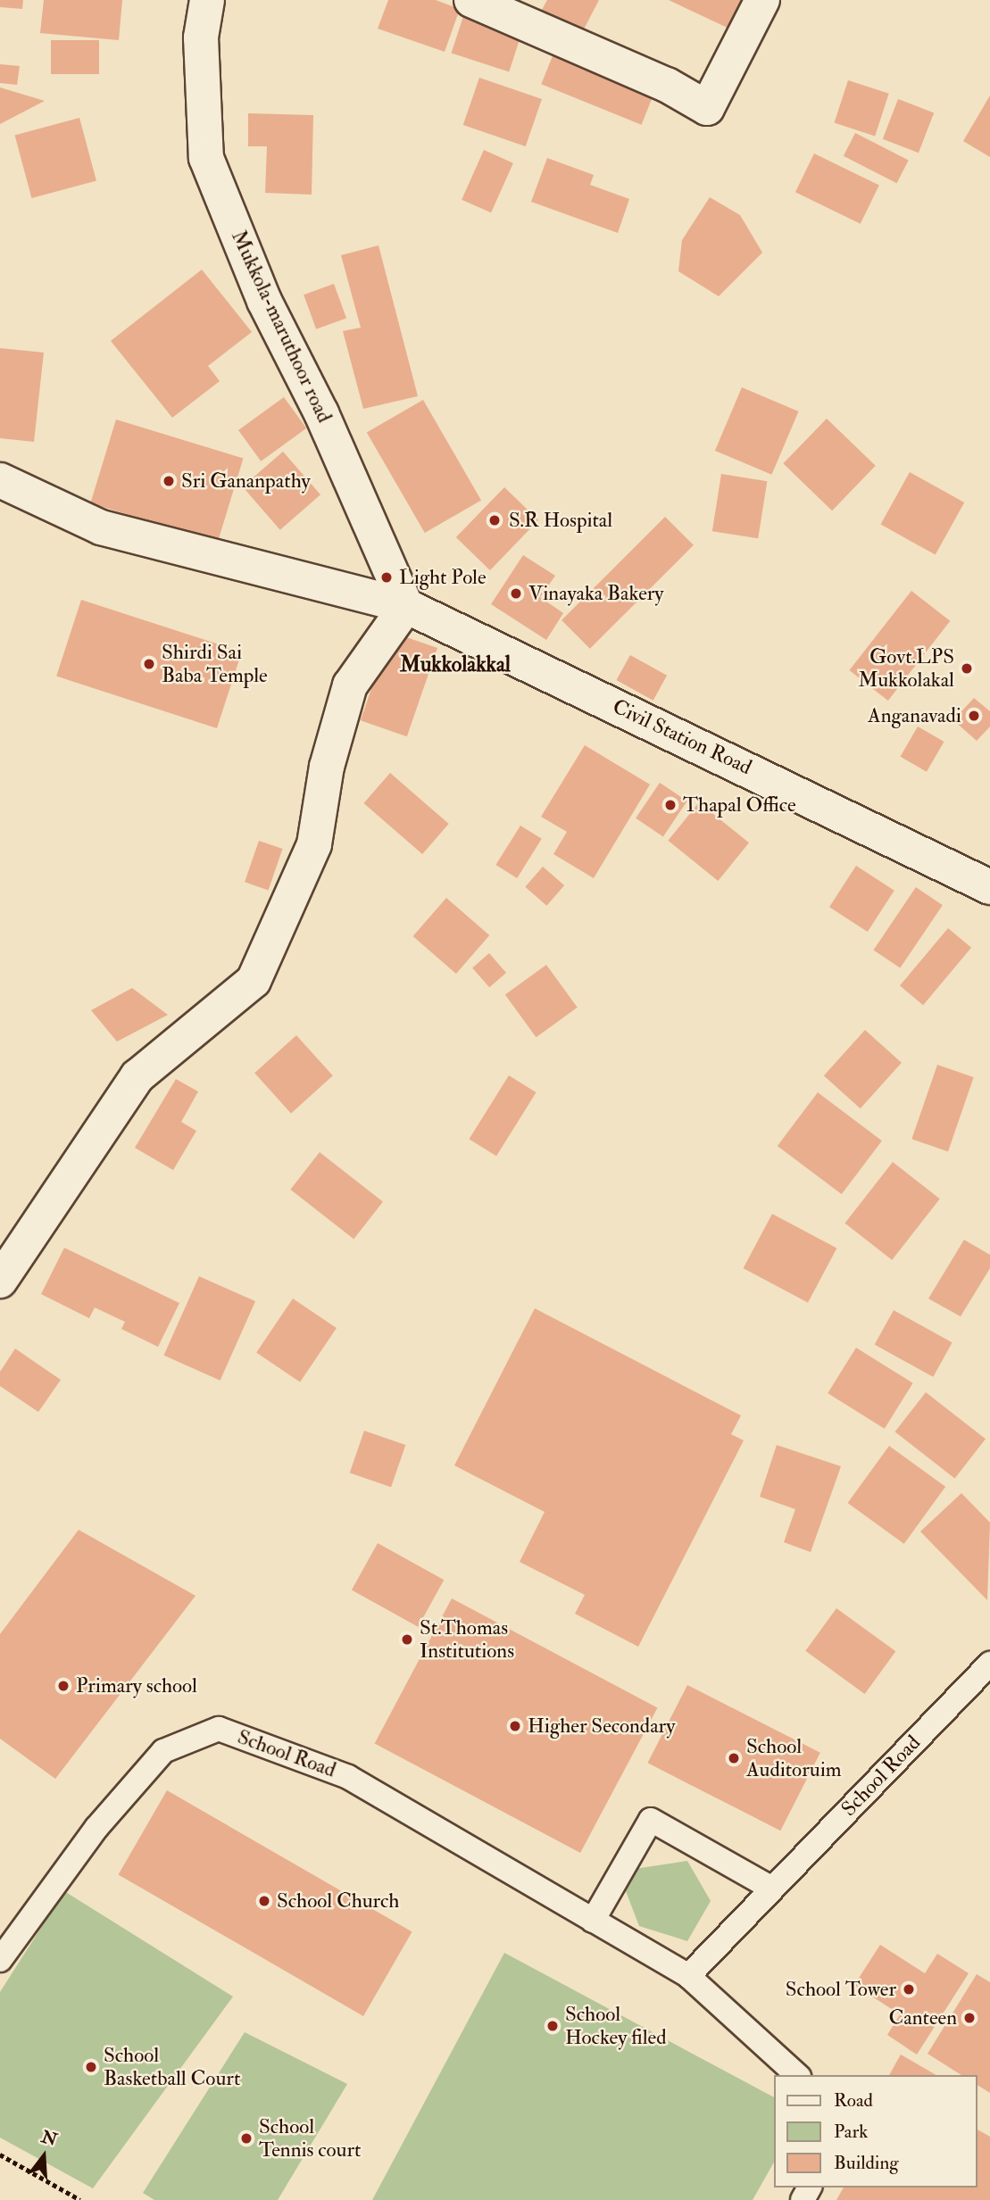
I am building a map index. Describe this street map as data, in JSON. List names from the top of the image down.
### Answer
{
  "streets": {
    "main road": ["Mukkola-maruthoor road", "Civil Station Road"],
    "lane": ["School Road"]
  },
  "crossings": [
    ["Mukkola-maruthoor road", "Civil Station Road"]
  ],
  "districts": ["Mukkolakkal"],
  "places": [
    "Sri Gananpathy",
    "S.R Hospital",
    "Light Pole",
    "Vinayaka Bakery",
    "Shirdi Sai Baba Temple",
    "Govt.LPS Mukkolakal",
    "Anganavadi",
    "Thapal Office",
    "St.Thomas Institutions",
    "Primary school",
    "Higher Secondary",
    "School Auditoruim",
    "School Church",
    "School Tower",
    "Canteen",
    "School Hockey filed",
    "School Basketball Court",
    "School Tennis court"
  ],
  "legend": ["Road", "Park", "Building"],
  "north": "top"
}
